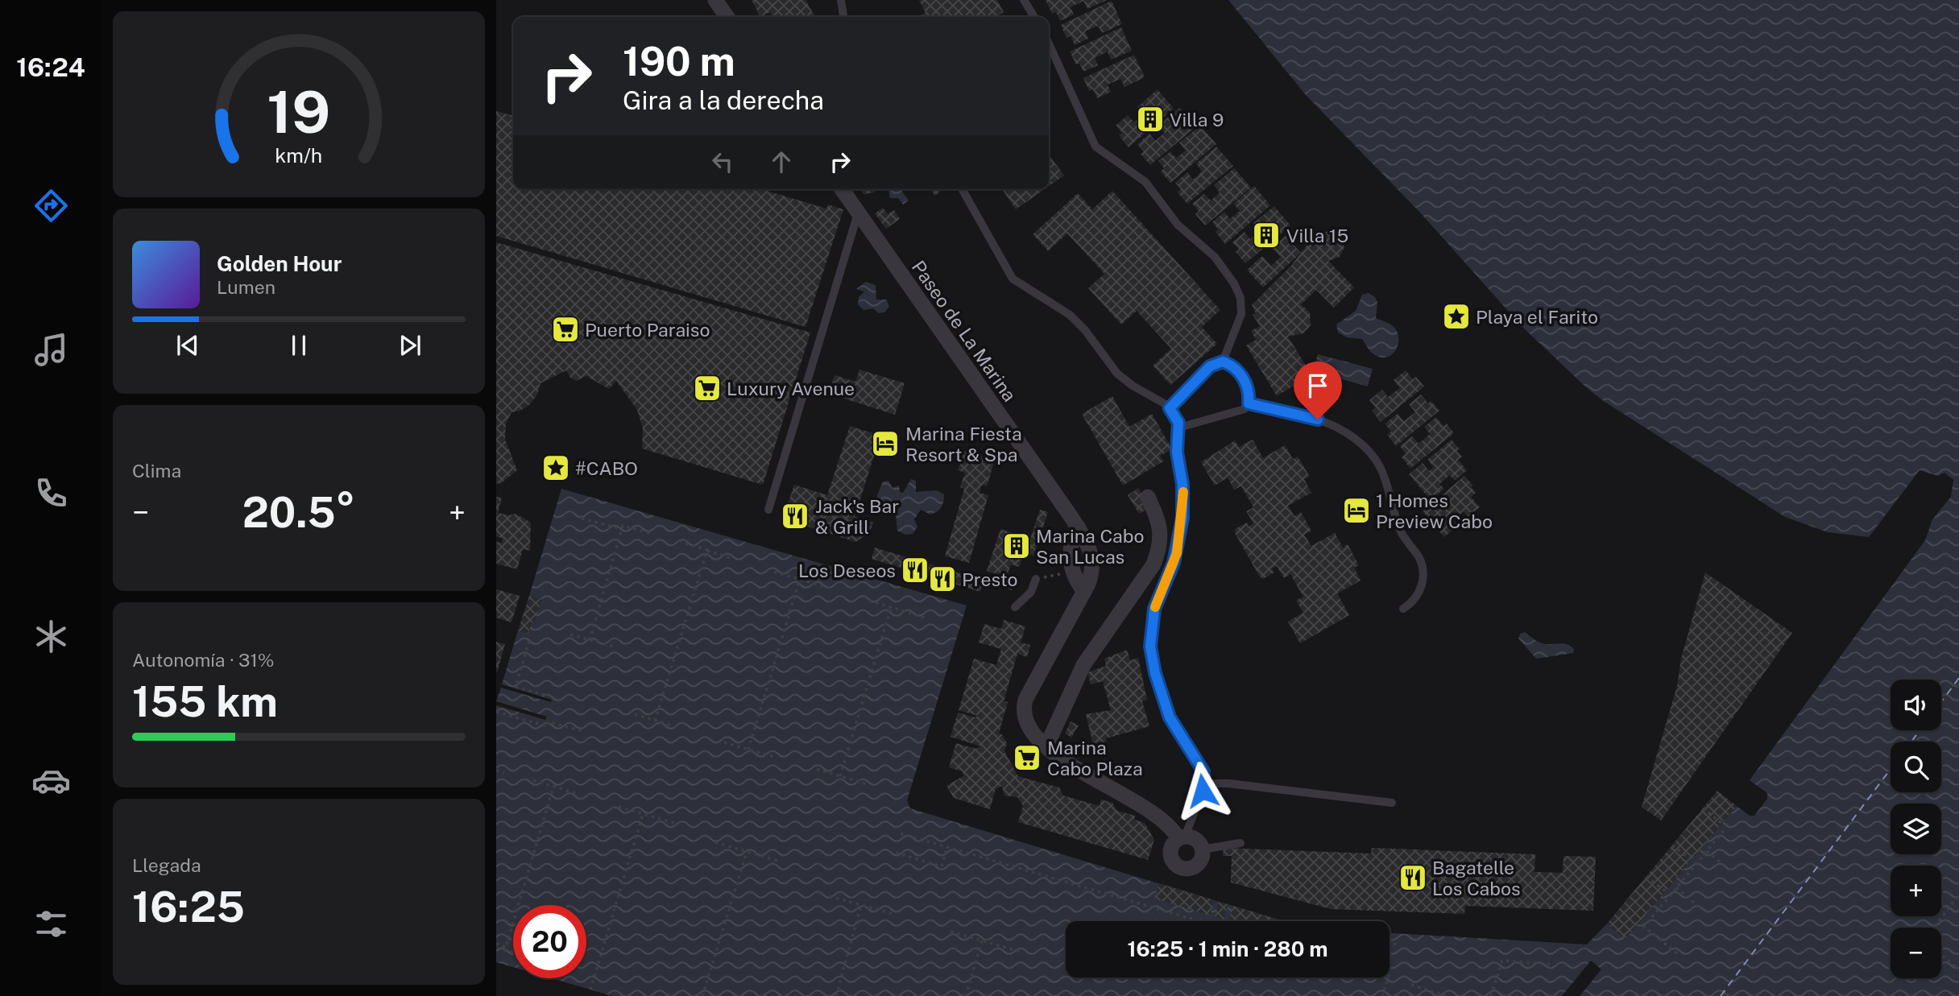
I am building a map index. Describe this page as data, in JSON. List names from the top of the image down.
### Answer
{
  "streets": {
    "street": ["Paseo de La Marina"]
  },
  "places": {
    "building": ["Villa 9", "Villa 15", "Marina Cabo San Lucas"],
    "place": ["Playa el Farito", "#CABO"],
    "supermarket": ["Puerto Paraiso", "Luxury Avenue", "Marina Cabo Plaza"],
    "hotel": ["Marina Fiesta Resort & Spa", "1 Homes Preview Cabo"],
    "restaurant": [
      "Jack's Bar & Grill",
      "Los Deseos",
      "Presto",
      "Bagatelle Los Cabos"
    ]
  },
  "page": {
    "tabs": "16:24",
    "turn": ["190 m", "Gira a la derecha"],
    "song": ["Golden Hour", "Lumen"],
    "tile": [
      "Clima",
      ["Autonomía · 31%", "155 km"],
      ["Llegada", "16:25"]
    ],
    "heat": ["−", "20.5°", "+"],
    "map_buttons": ["+", "−"],
    "limit": "20",
    "trip": "16:25 · 1 min · 280 m",
    "gauge": ["19", "km/h"]
  }
}
